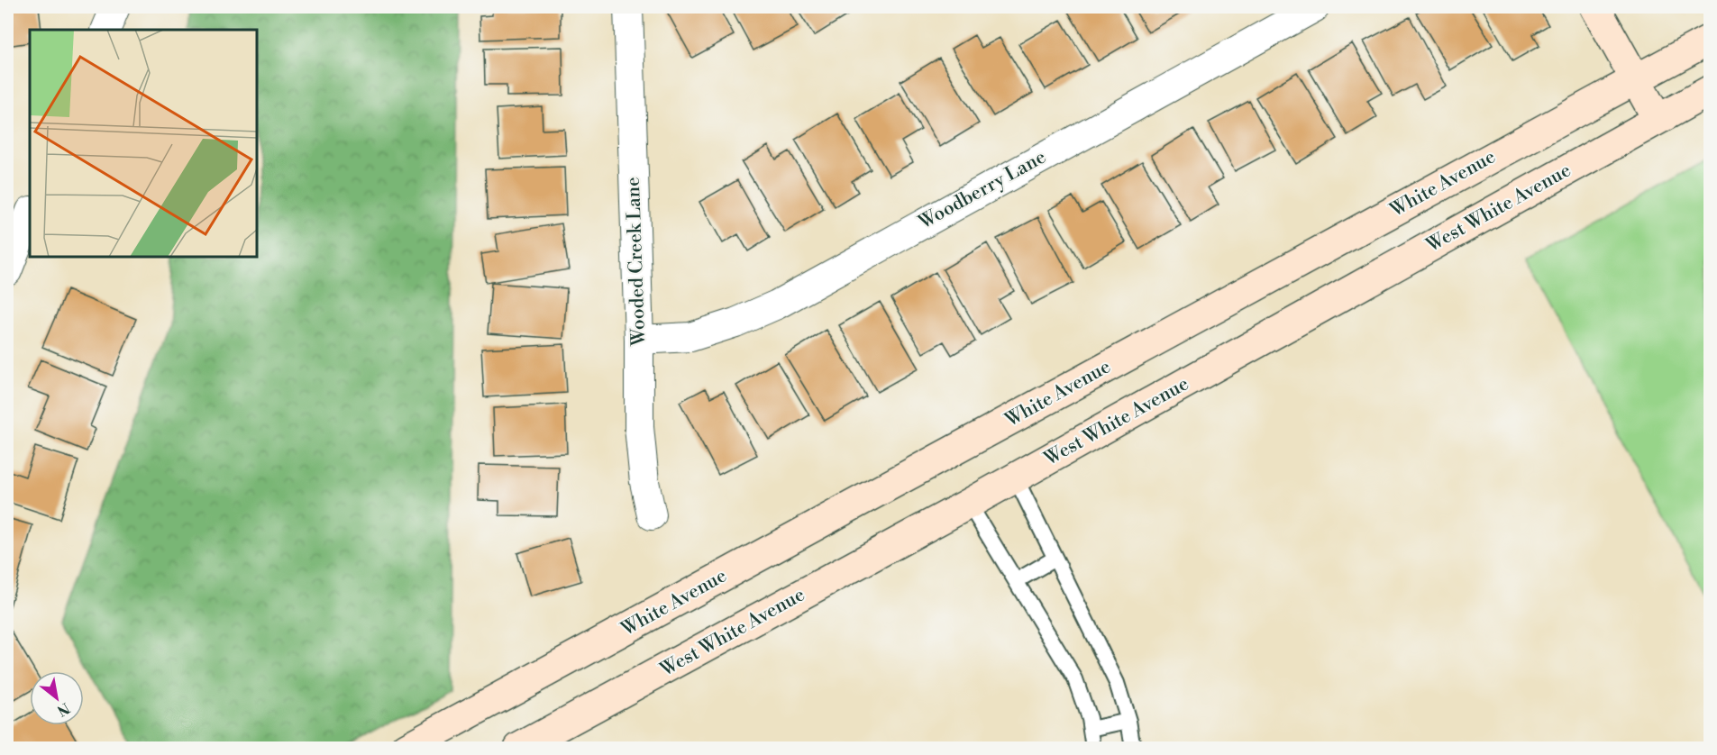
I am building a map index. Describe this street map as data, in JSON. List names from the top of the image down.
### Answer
{
  "streets": {
    "main road": ["White Avenue", "West White Avenue"],
    "street": ["Woodberry Lane", "Wooded Creek Lane"]
  },
  "crossings": [
    ["Woodberry Lane", "Wooded Creek Lane"]
  ],
  "north": "bottom right"
}
